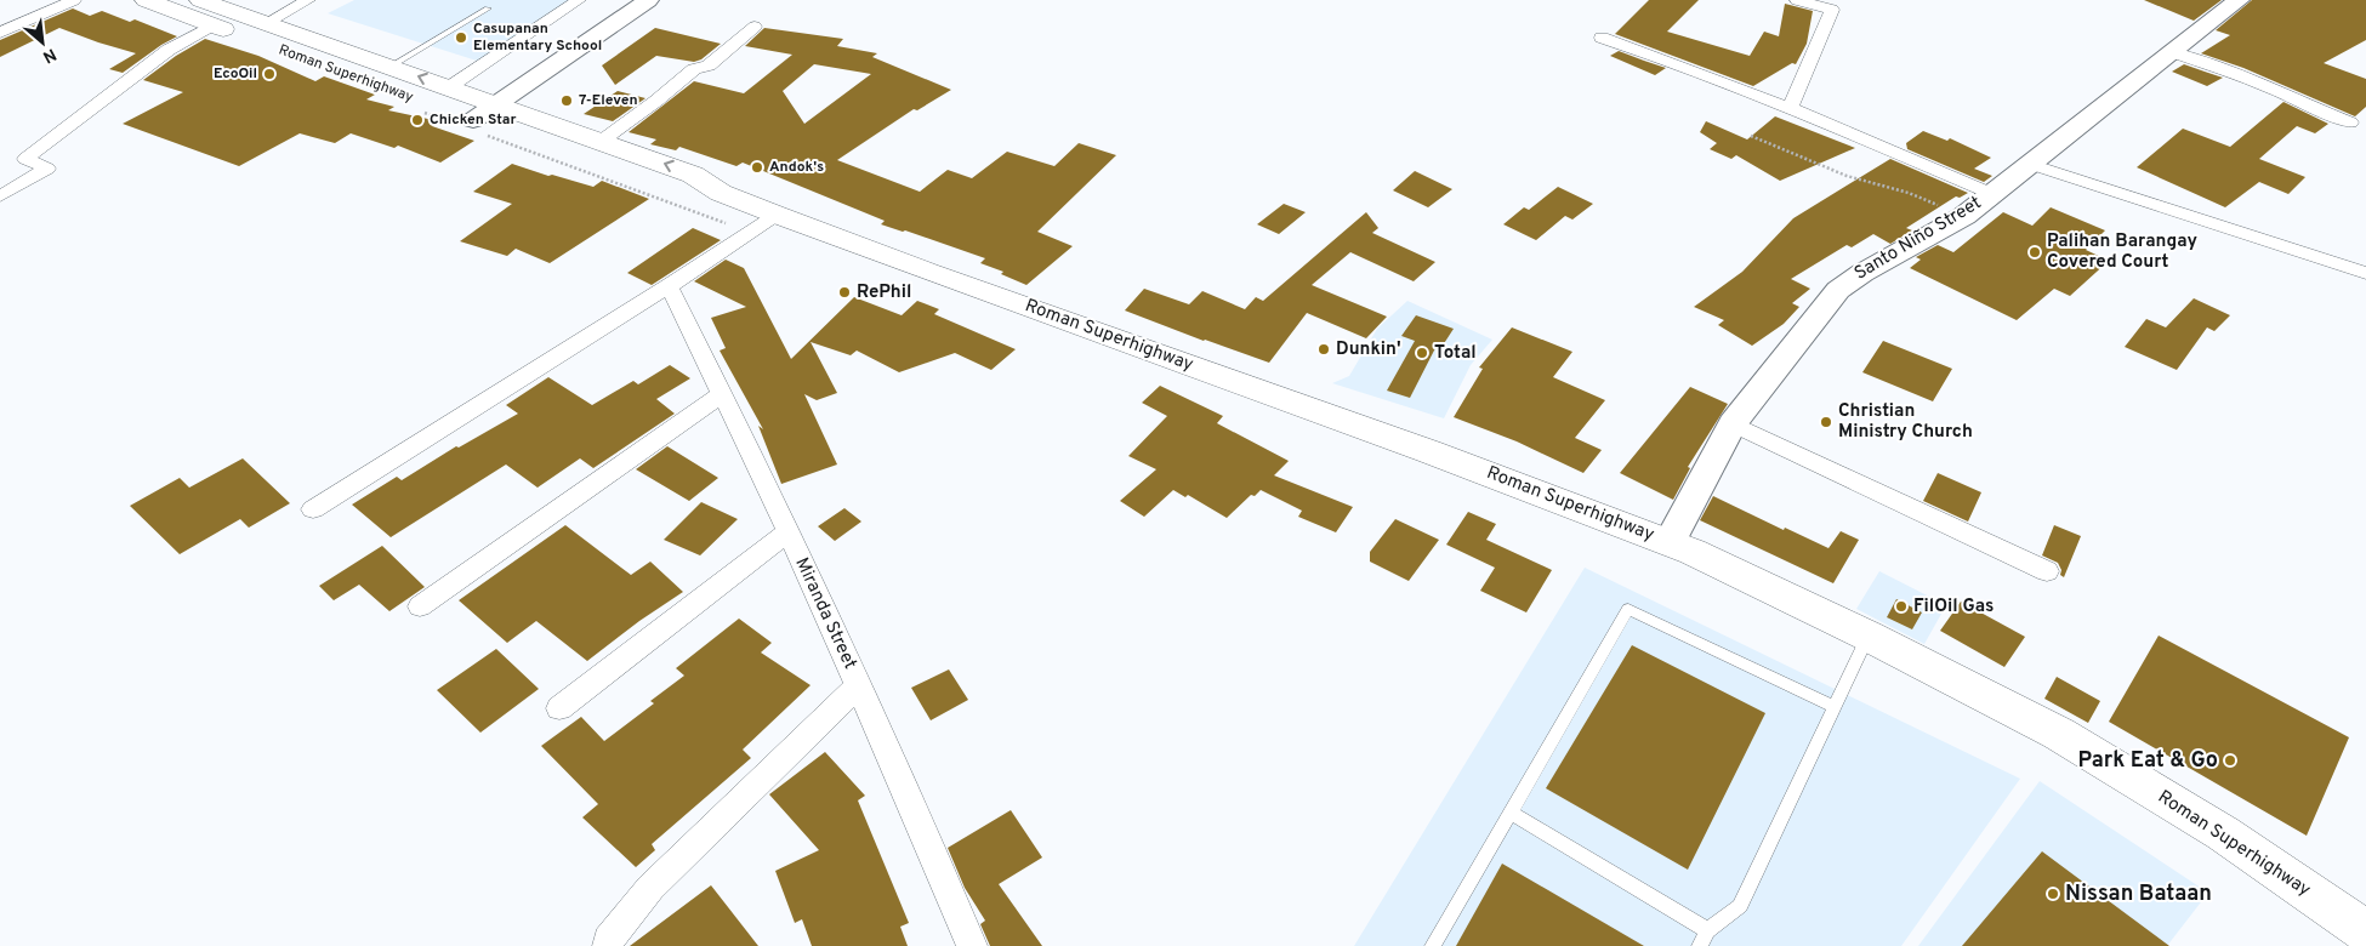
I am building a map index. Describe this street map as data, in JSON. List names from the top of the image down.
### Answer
{
  "streets": {
    "main road": ["Roman Superhighway"],
    "street": ["Santo Niño Street", "Miranda Street"]
  },
  "crossings": [
    ["Roman Superhighway", "Santo Niño Street"]
  ],
  "places": [
    "Casupanan Elementary School",
    "EcoOil",
    "7-Eleven",
    "Chicken Star",
    "Andok's",
    "Palihan Barangay Covered Court",
    "RePhil",
    "Dunkin'",
    "Total",
    "Christian Ministry Church",
    "FilOil Gas",
    "Park Eat & Go",
    "Nissan Bataan"
  ],
  "north": "bottom right"
}
